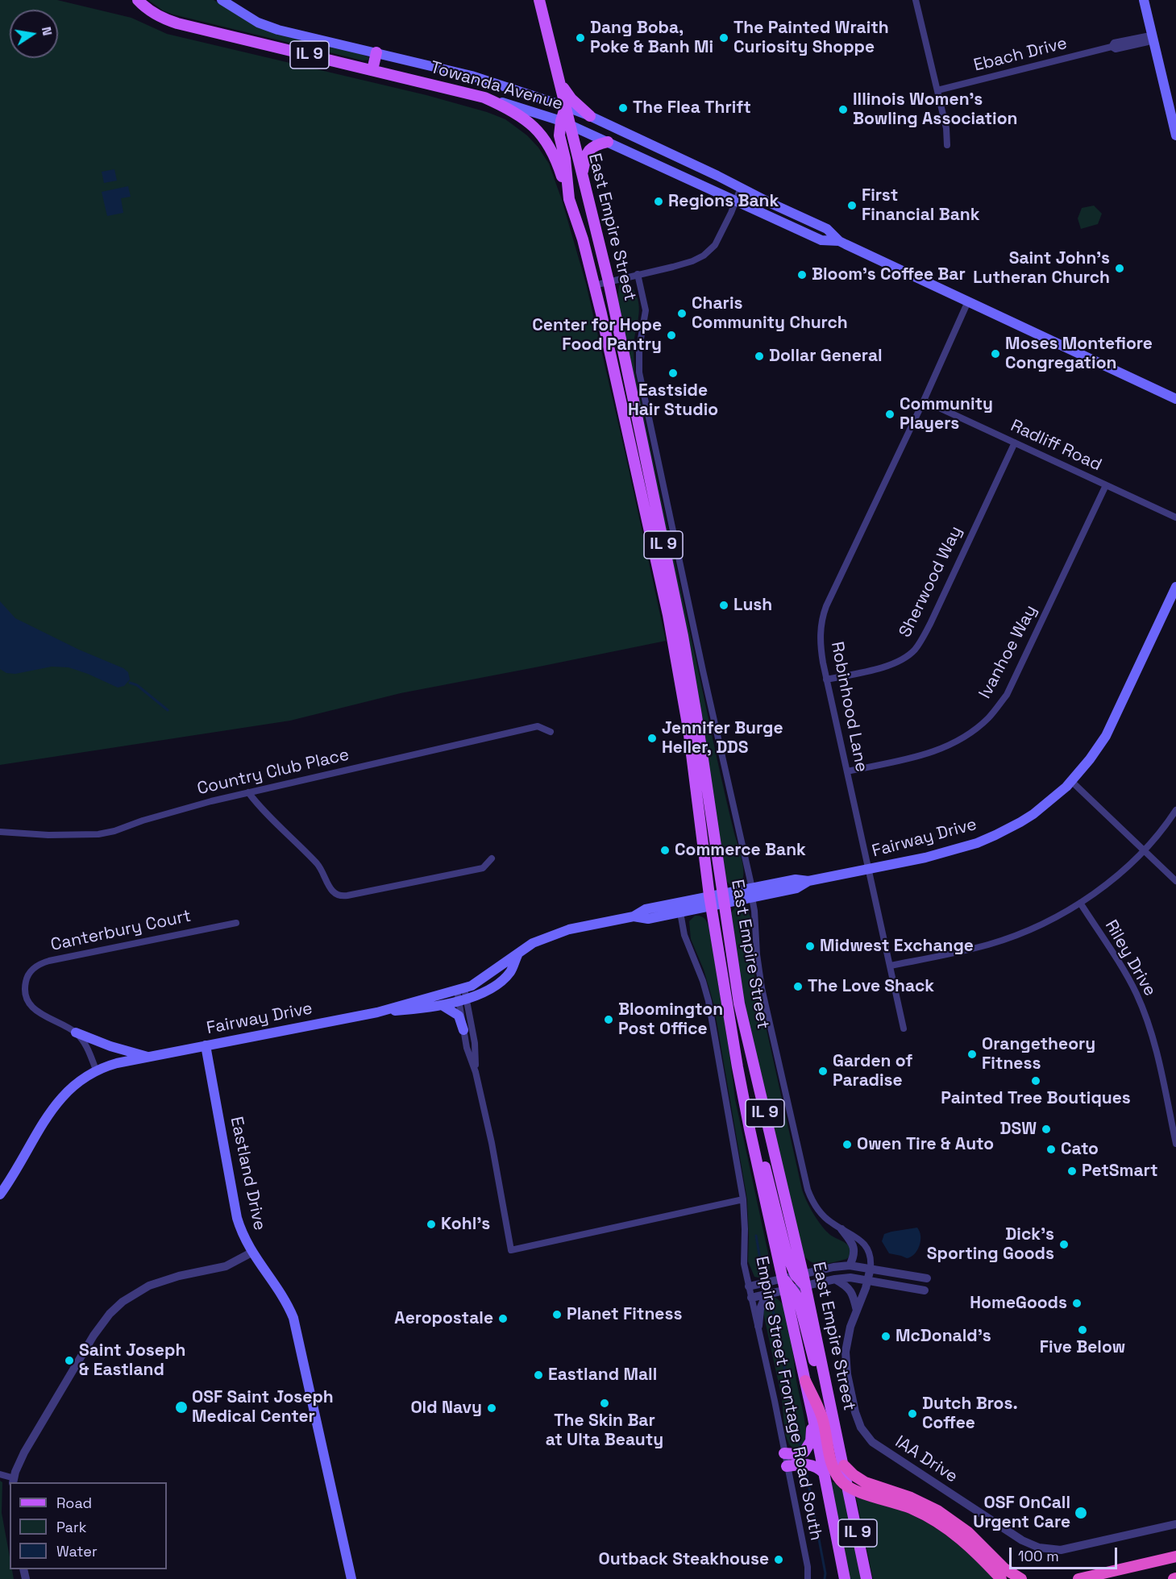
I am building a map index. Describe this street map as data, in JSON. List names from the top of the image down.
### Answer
{
  "streets": {
    "main road": [
      "IL 9",
      "Towanda Avenue",
      "East Empire Street",
      "Fairway Drive",
      "Eastland Drive"
    ],
    "street": [
      "Ebach Drive",
      "Radliff Road",
      "Sherwood Way",
      "Ivanhoe Way",
      "Robinhood Lane",
      "Country Club Place",
      "Canterbury Court",
      "Riley Drive",
      "Empire Street Frontage Road South",
      "IAA Drive"
    ]
  },
  "crossings": [
    ["IL 9", "Towanda Avenue"],
    ["IL 9", "East Empire Street"],
    ["Towanda Avenue", "East Empire Street"],
    ["Towanda Avenue", "Robinhood Lane"],
    ["East Empire Street", "Fairway Drive"],
    ["Radliff Road", "Sherwood Way"],
    ["Radliff Road", "Ivanhoe Way"],
    ["Radliff Road", "Robinhood Lane"],
    ["Sherwood Way", "Robinhood Lane"],
    ["Ivanhoe Way", "Robinhood Lane"],
    ["Robinhood Lane", "Fairway Drive"],
    ["Fairway Drive", "Canterbury Court"],
    ["Fairway Drive", "Eastland Drive"],
    ["Fairway Drive", "Empire Street Frontage Road South"]
  ],
  "places": [
    "Dang Boba, Poke & Banh Mi",
    "The Painted Wraith Curiosity Shoppe",
    "The Flea Thrift",
    "Illinois Women's Bowling Association",
    "Regions Bank",
    "First Financial Bank",
    "Saint John's Lutheran Church",
    "Bloom's Coffee Bar",
    "Charis Community Church",
    "Center for Hope Food Pantry",
    "Moses Montefiore Congregation",
    "Dollar General",
    "Eastside Hair Studio",
    "Community Players",
    "Lush",
    "Jennifer Burge Heller, DDS",
    "Commerce Bank",
    "Midwest Exchange",
    "The Love Shack",
    "Bloomington Post Office",
    "Orangetheory Fitness",
    "Garden of Paradise",
    "Painted Tree Boutiques",
    "DSW",
    "Owen Tire & Auto",
    "Cato",
    "PetSmart",
    "Kohl's",
    "Dick's Sporting Goods",
    "HomeGoods",
    "Planet Fitness",
    "Aeropostale",
    "Five Below",
    "McDonald's",
    "Saint Joseph & Eastland",
    "Eastland Mall",
    "The Skin Bar at Ulta Beauty",
    "OSF Saint Joseph Medical Center",
    "Old Navy",
    "Dutch Bros. Coffee",
    "OSF OnCall Urgent Care",
    "Outback Steakhouse"
  ],
  "legend": ["Road", "Park", "Water"],
  "scale_bar": "100 m",
  "north": "right"
}
